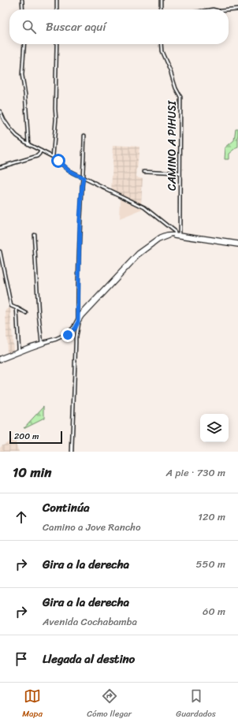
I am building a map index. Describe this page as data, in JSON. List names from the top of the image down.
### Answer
{
  "streets": {
    "street": ["CAMINO A PIHUSI"]
  },
  "scale_bar": "200 m",
  "page": {
    "search": "Buscar aquí",
    "scale": "200 m",
    "heading": ["10 min", "A pie · 730 m"],
    "list": [
      ["Continúa", "Camino a Jove Rancho", "120 m"],
      ["Gira a la derecha", "550 m"],
      ["Gira a la derecha", "Avenida Cochabamba", "60 m"],
      "Llegada al destino"
    ],
    "nav": ["Mapa", "Cómo llegar", "Guardados"]
  }
}
